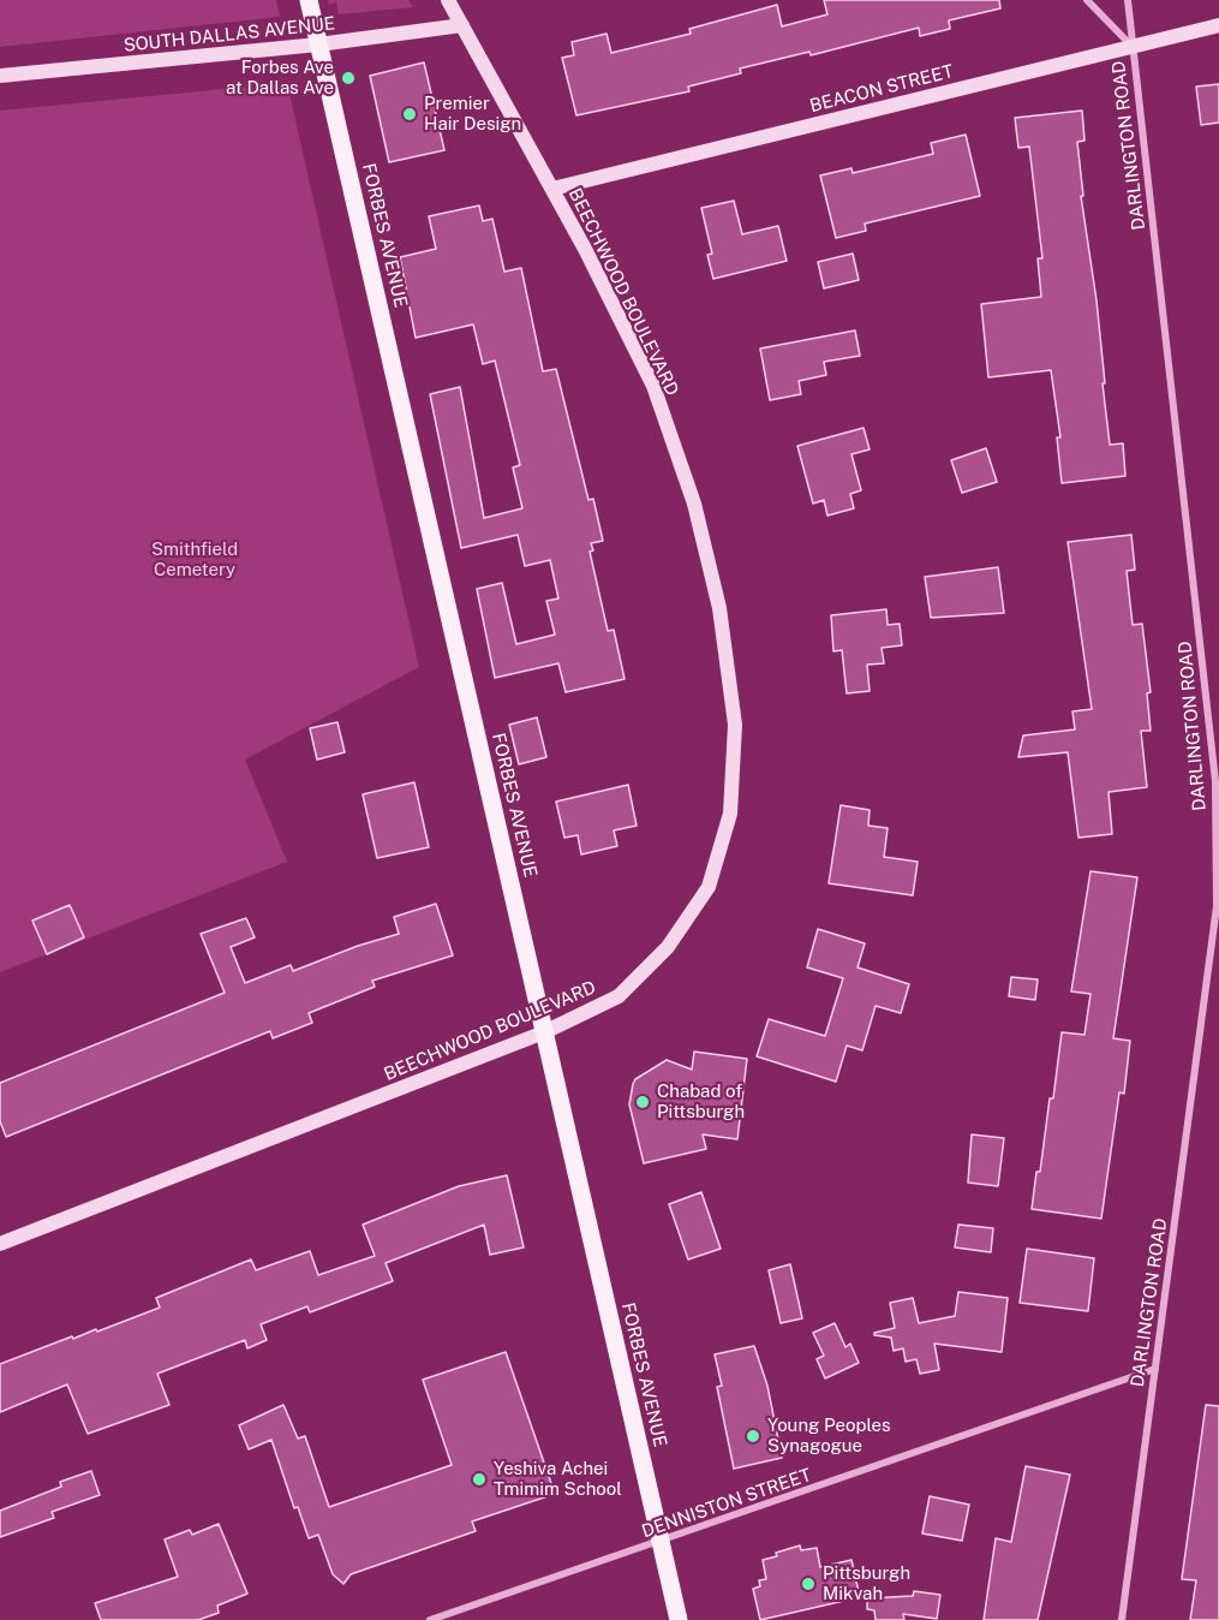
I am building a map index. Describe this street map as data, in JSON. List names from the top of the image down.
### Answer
{
  "streets": {
    "main road": [
      "SOUTH DALLAS AVENUE",
      "BEACON STREET",
      "FORBES AVENUE",
      "BEECHWOOD BOULEVARD"
    ],
    "street": ["DARLINGTON ROAD", "DENNISTON STREET"]
  },
  "crossings": [
    ["SOUTH DALLAS AVENUE", "FORBES AVENUE"],
    ["SOUTH DALLAS AVENUE", "BEECHWOOD BOULEVARD"],
    ["BEACON STREET", "DARLINGTON ROAD"],
    ["BEACON STREET", "BEECHWOOD BOULEVARD"],
    ["DARLINGTON ROAD", "DENNISTON STREET"],
    ["FORBES AVENUE", "BEECHWOOD BOULEVARD"],
    ["FORBES AVENUE", "DENNISTON STREET"]
  ],
  "parks": ["Smithfield Cemetery"],
  "places": [
    "Forbes Ave at Dallas Ave",
    "Premier Hair Design",
    "Chabad of Pittsburgh",
    "Young Peoples Synagogue",
    "Yeshiva Achei Tmimim School",
    "Pittsburgh Mikvah"
  ]
}
